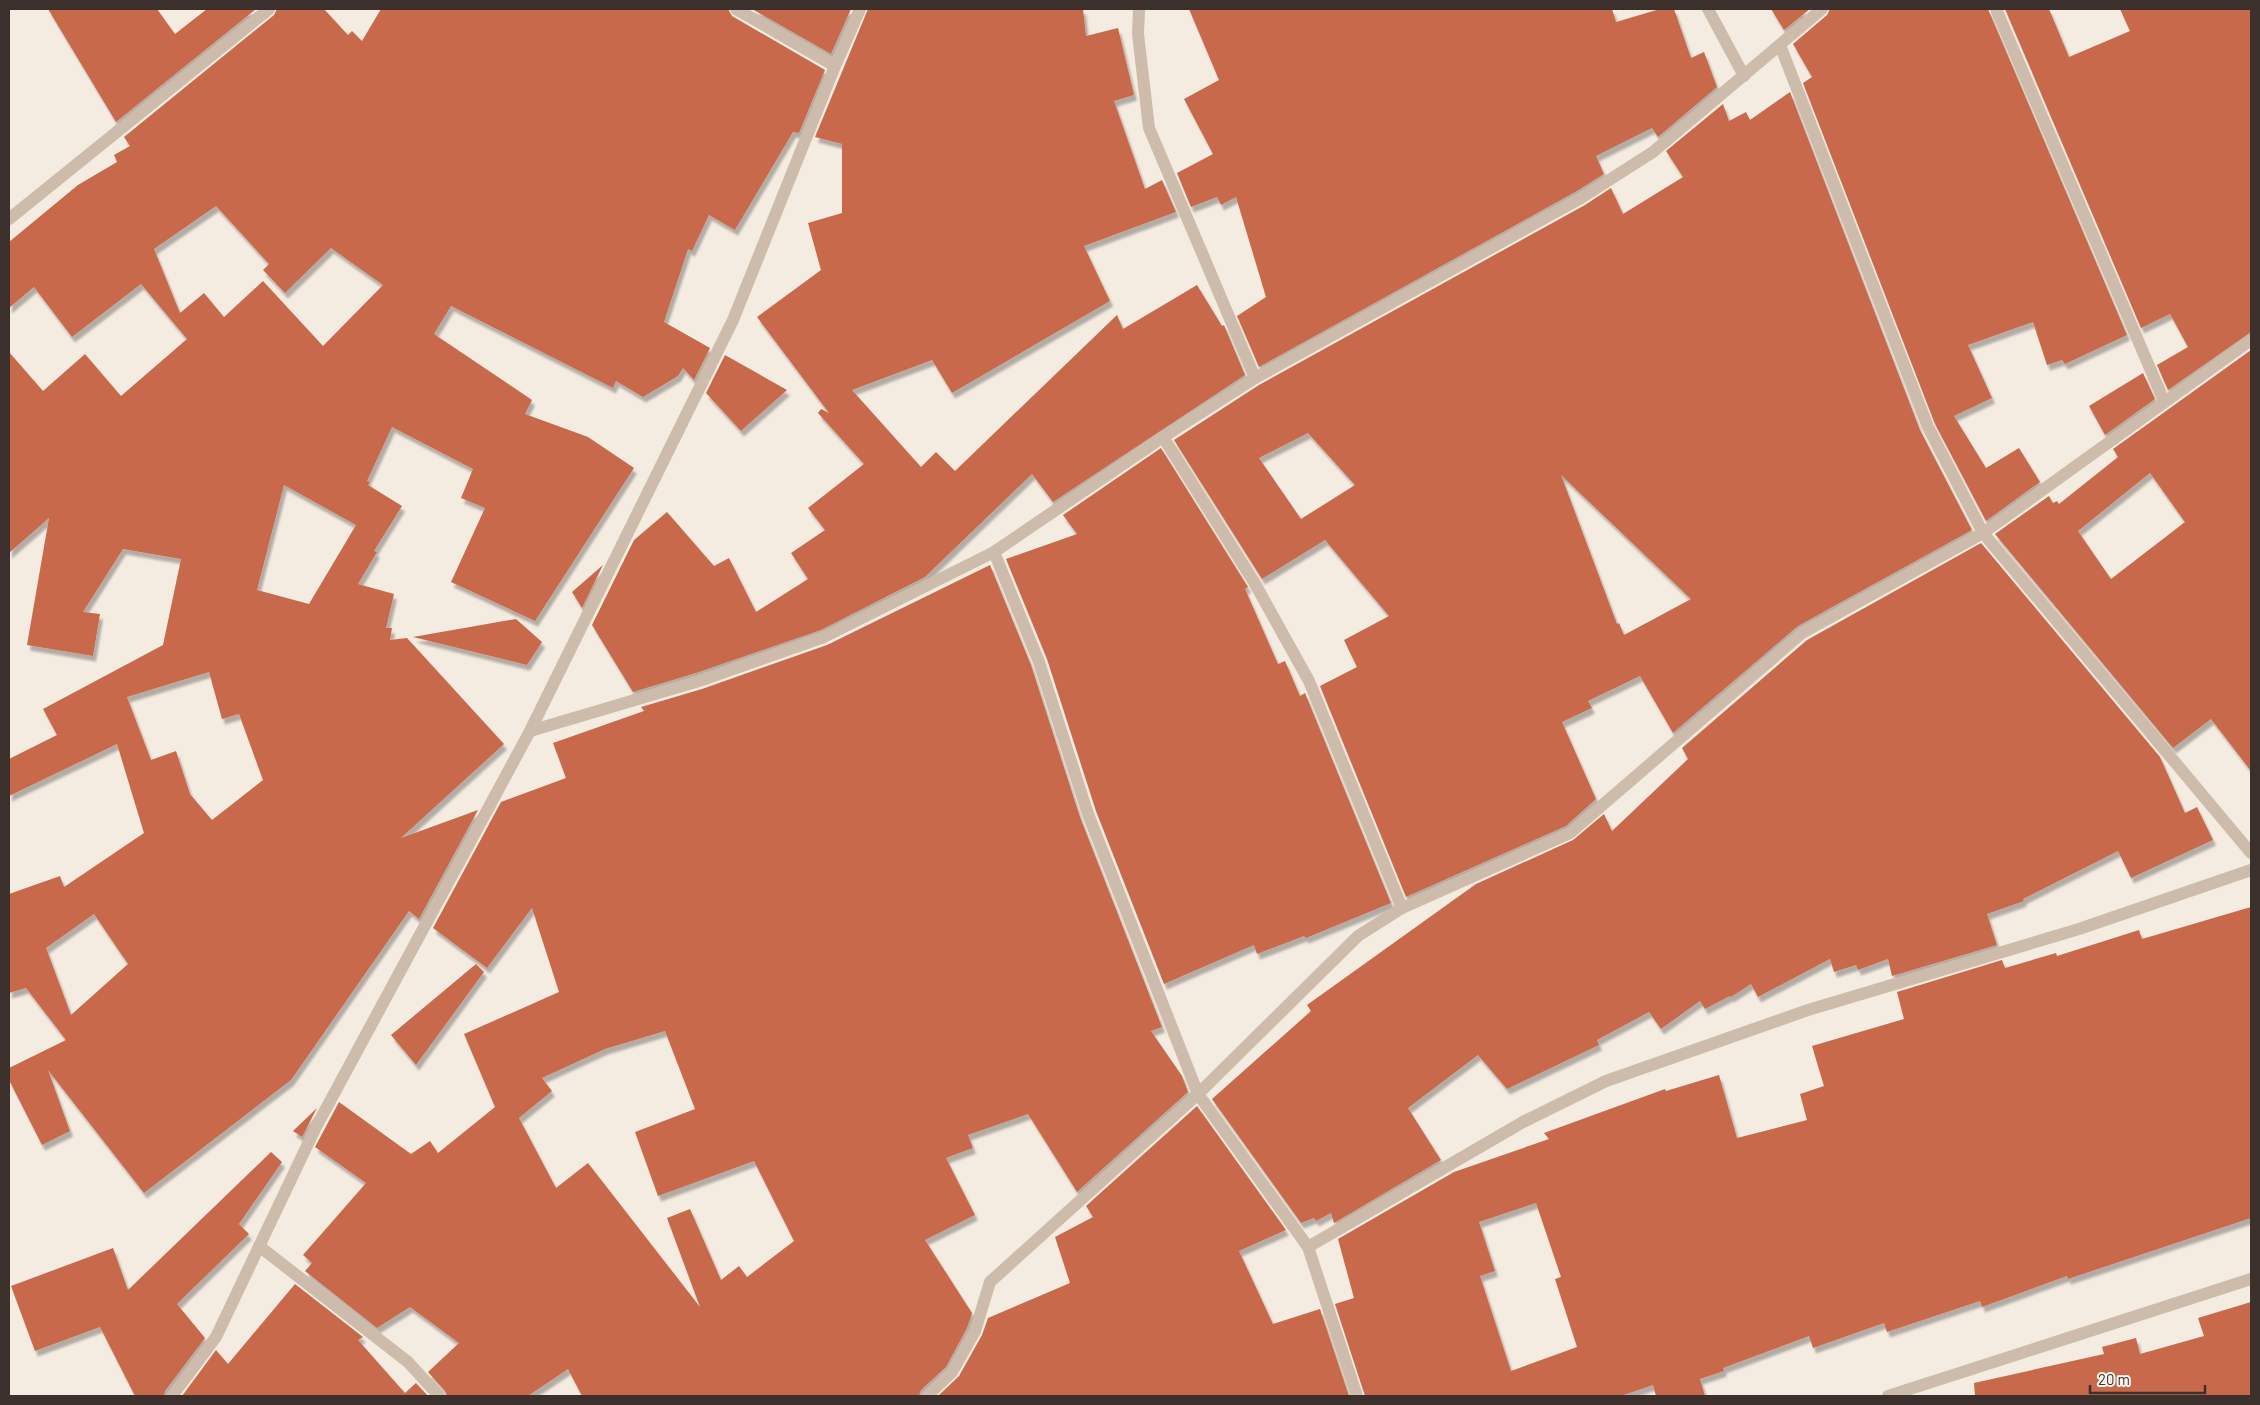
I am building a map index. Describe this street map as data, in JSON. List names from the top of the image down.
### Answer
{
  "scale_bar": "20 m"
}
